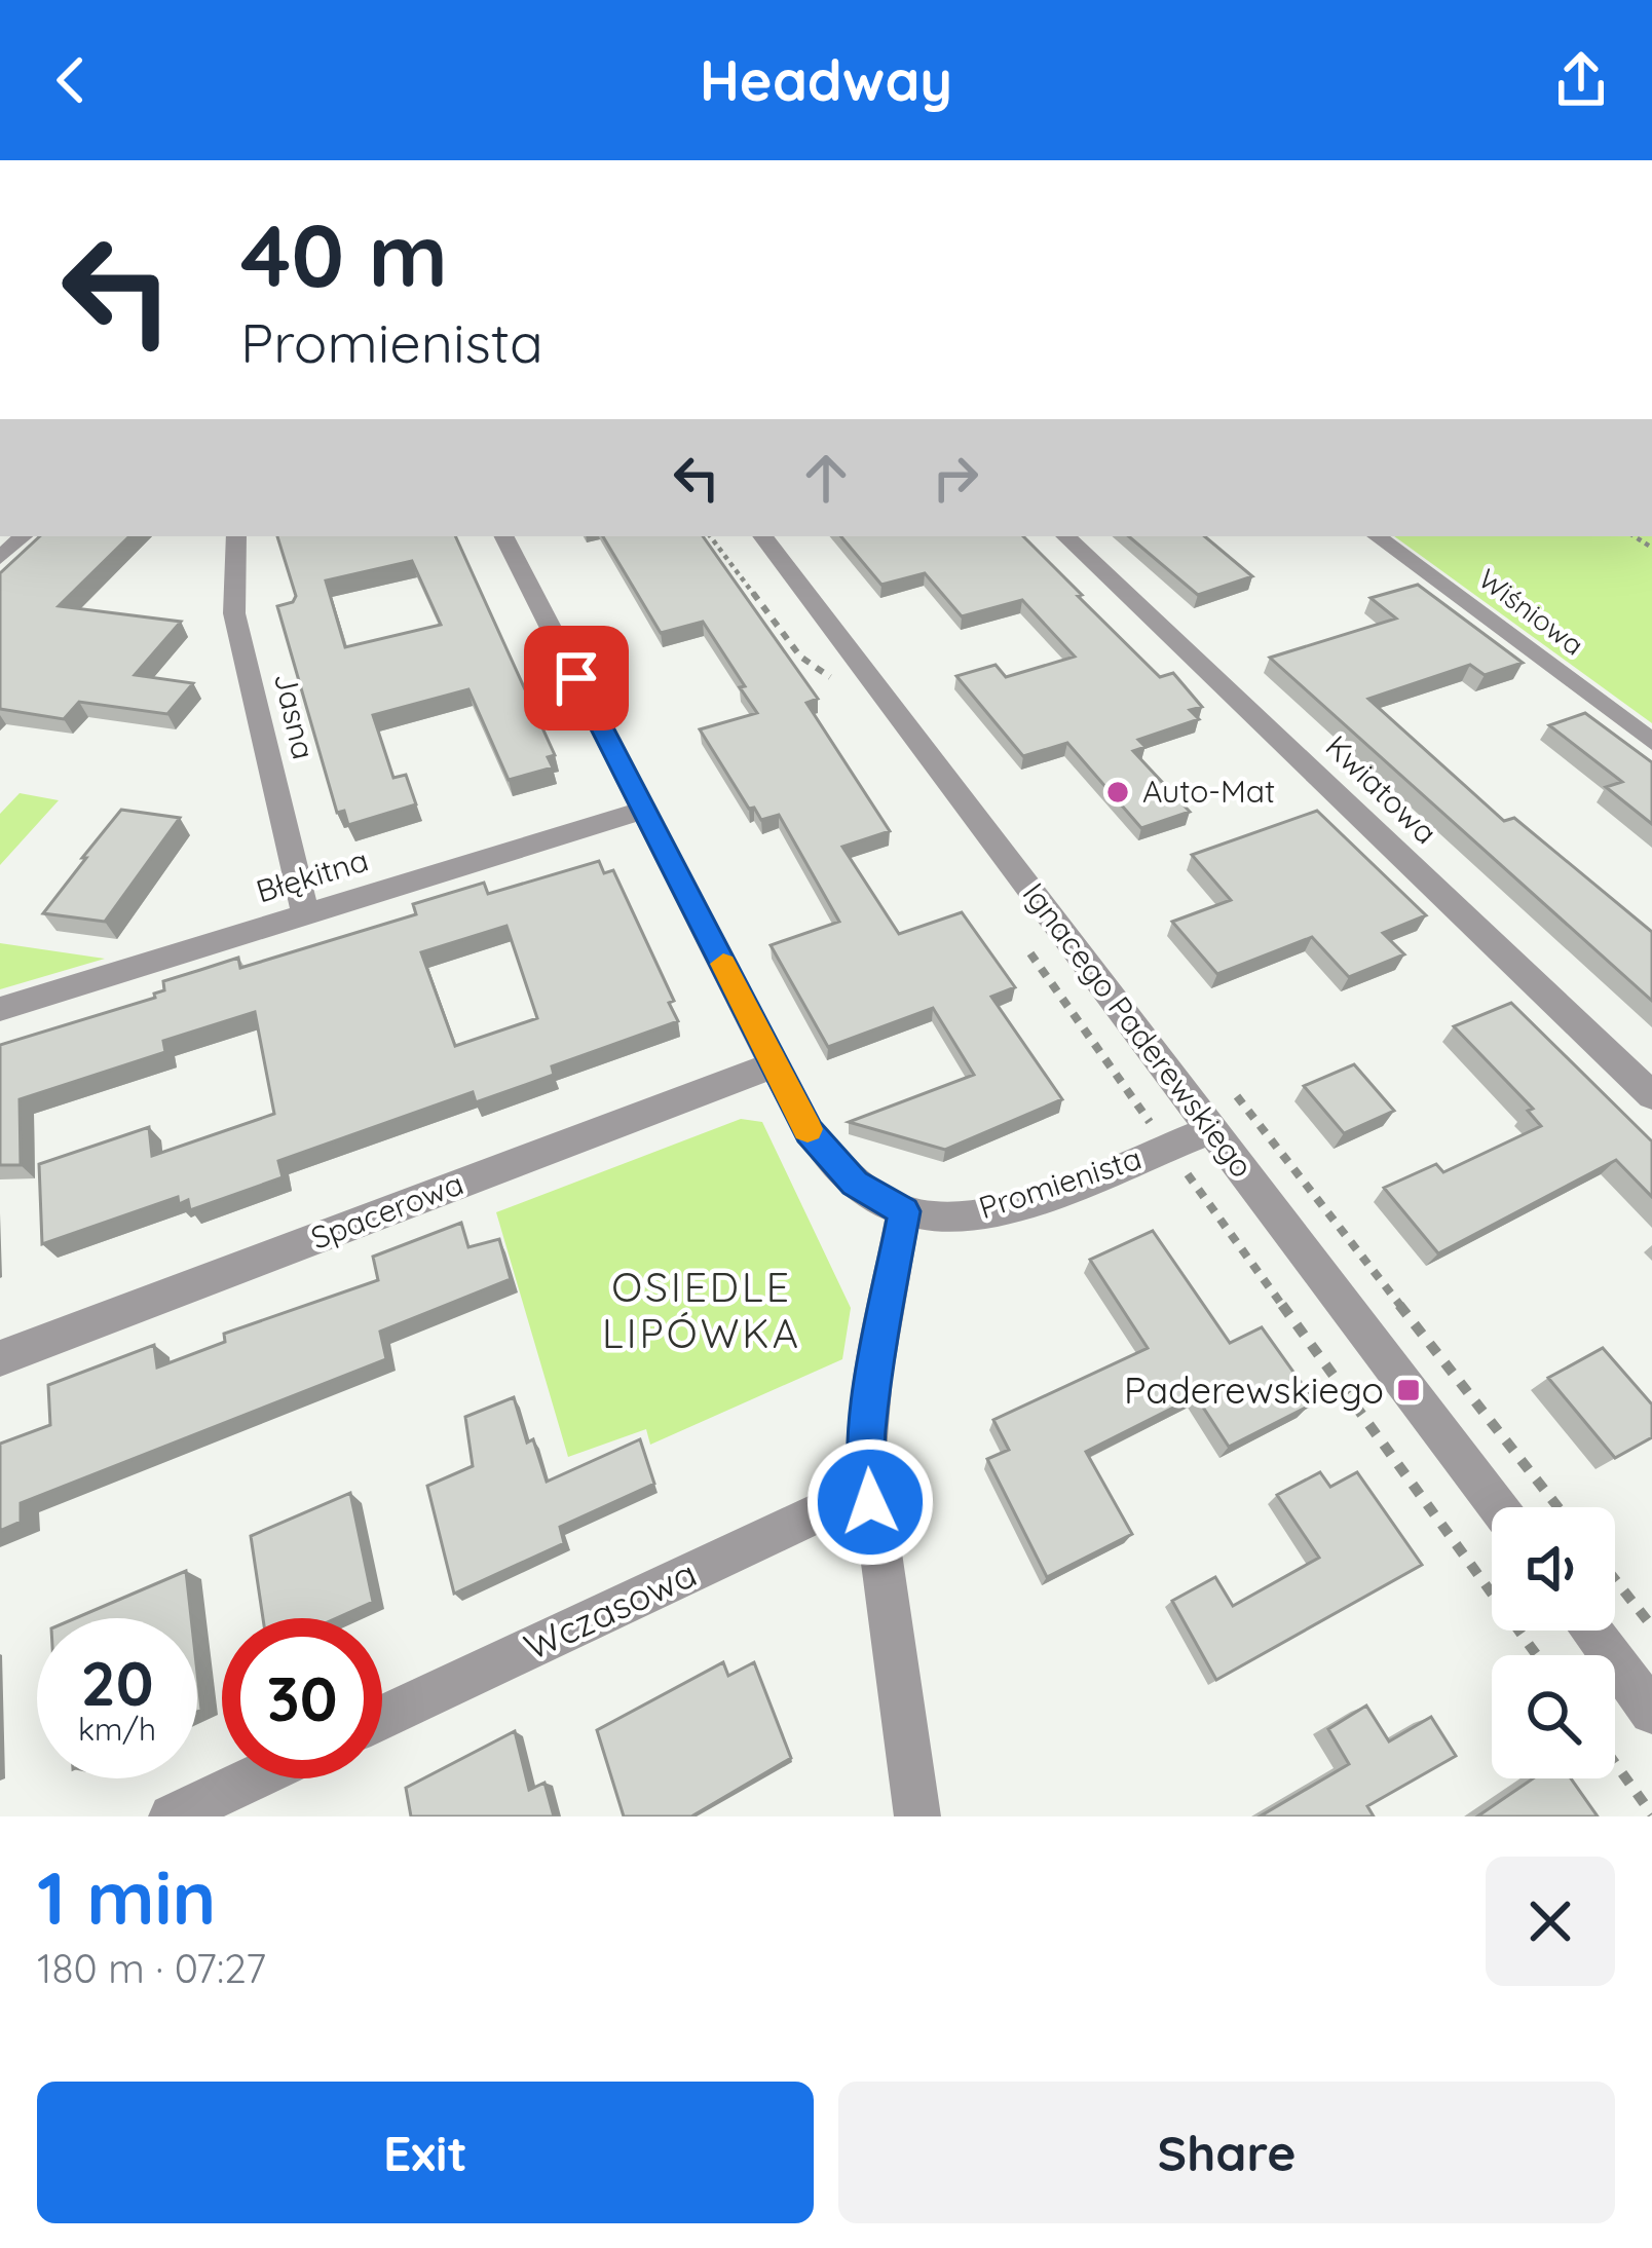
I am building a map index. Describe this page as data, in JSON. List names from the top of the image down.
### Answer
{
  "streets": {
    "street": [
      "Wiśniowa",
      "Jasna",
      "Kwiatowa",
      "Błękitna",
      "Ignacego Paderewskiego",
      "Promienista",
      "Spacerowa",
      "Wczasowa"
    ]
  },
  "crossings": [
    ["Jasna", "Błękitna"],
    ["Błękitna", "Promienista"],
    ["Ignacego Paderewskiego", "Promienista"],
    ["Promienista", "Spacerowa"]
  ],
  "districts": ["OSIEDLE LIPÓWKA"],
  "places": {
    "other": ["Auto-Mat"],
    "transit": ["Paderewskiego"]
  },
  "page": {
    "header": "Headway",
    "turn": ["40 m", "Promienista"],
    "speed": "20 km/h",
    "limit": "30",
    "heading": ["1 min", "180 m · 07:27"],
    "buttons": ["Exit", "Share"]
  }
}
